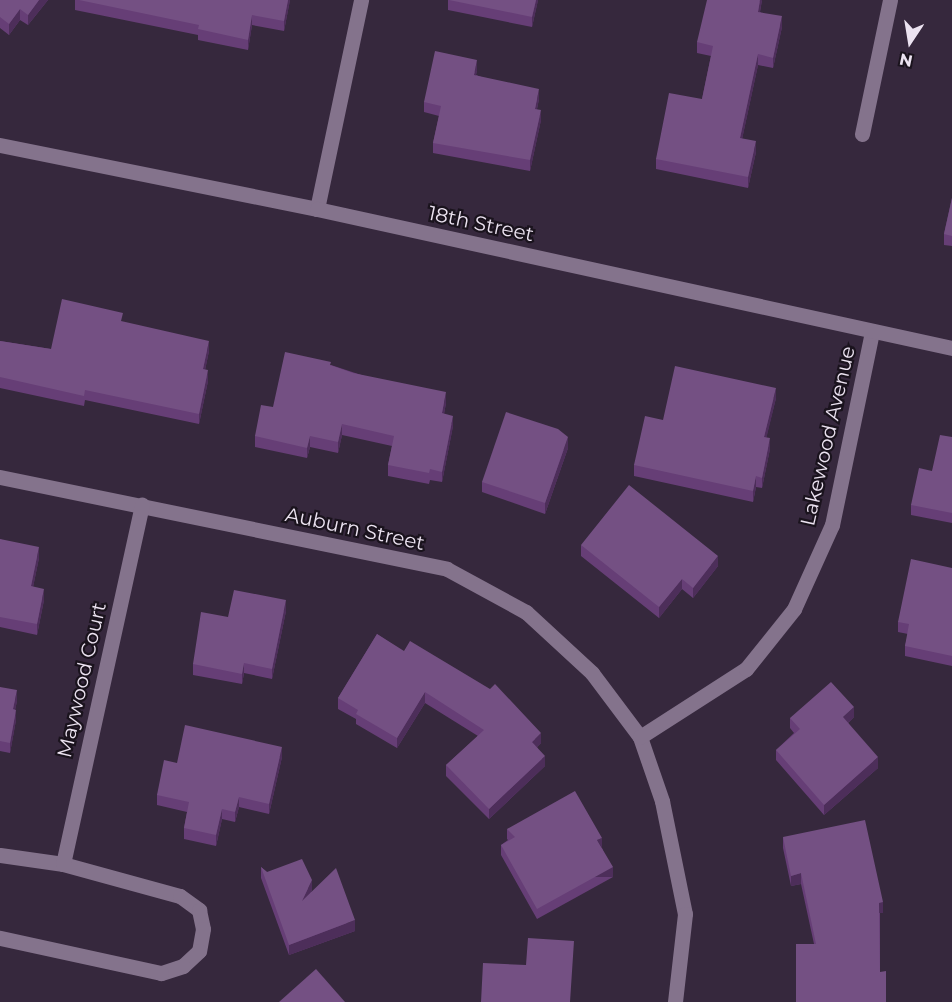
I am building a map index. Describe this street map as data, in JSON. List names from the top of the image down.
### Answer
{
  "streets": {
    "street": [
      "18th Street",
      "Lakewood Avenue",
      "Auburn Street",
      "Maywood Court"
    ]
  },
  "crossings": [
    ["18th Street", "Lakewood Avenue"],
    ["Lakewood Avenue", "Auburn Street"],
    ["Auburn Street", "Maywood Court"]
  ],
  "north": "bottom"
}
